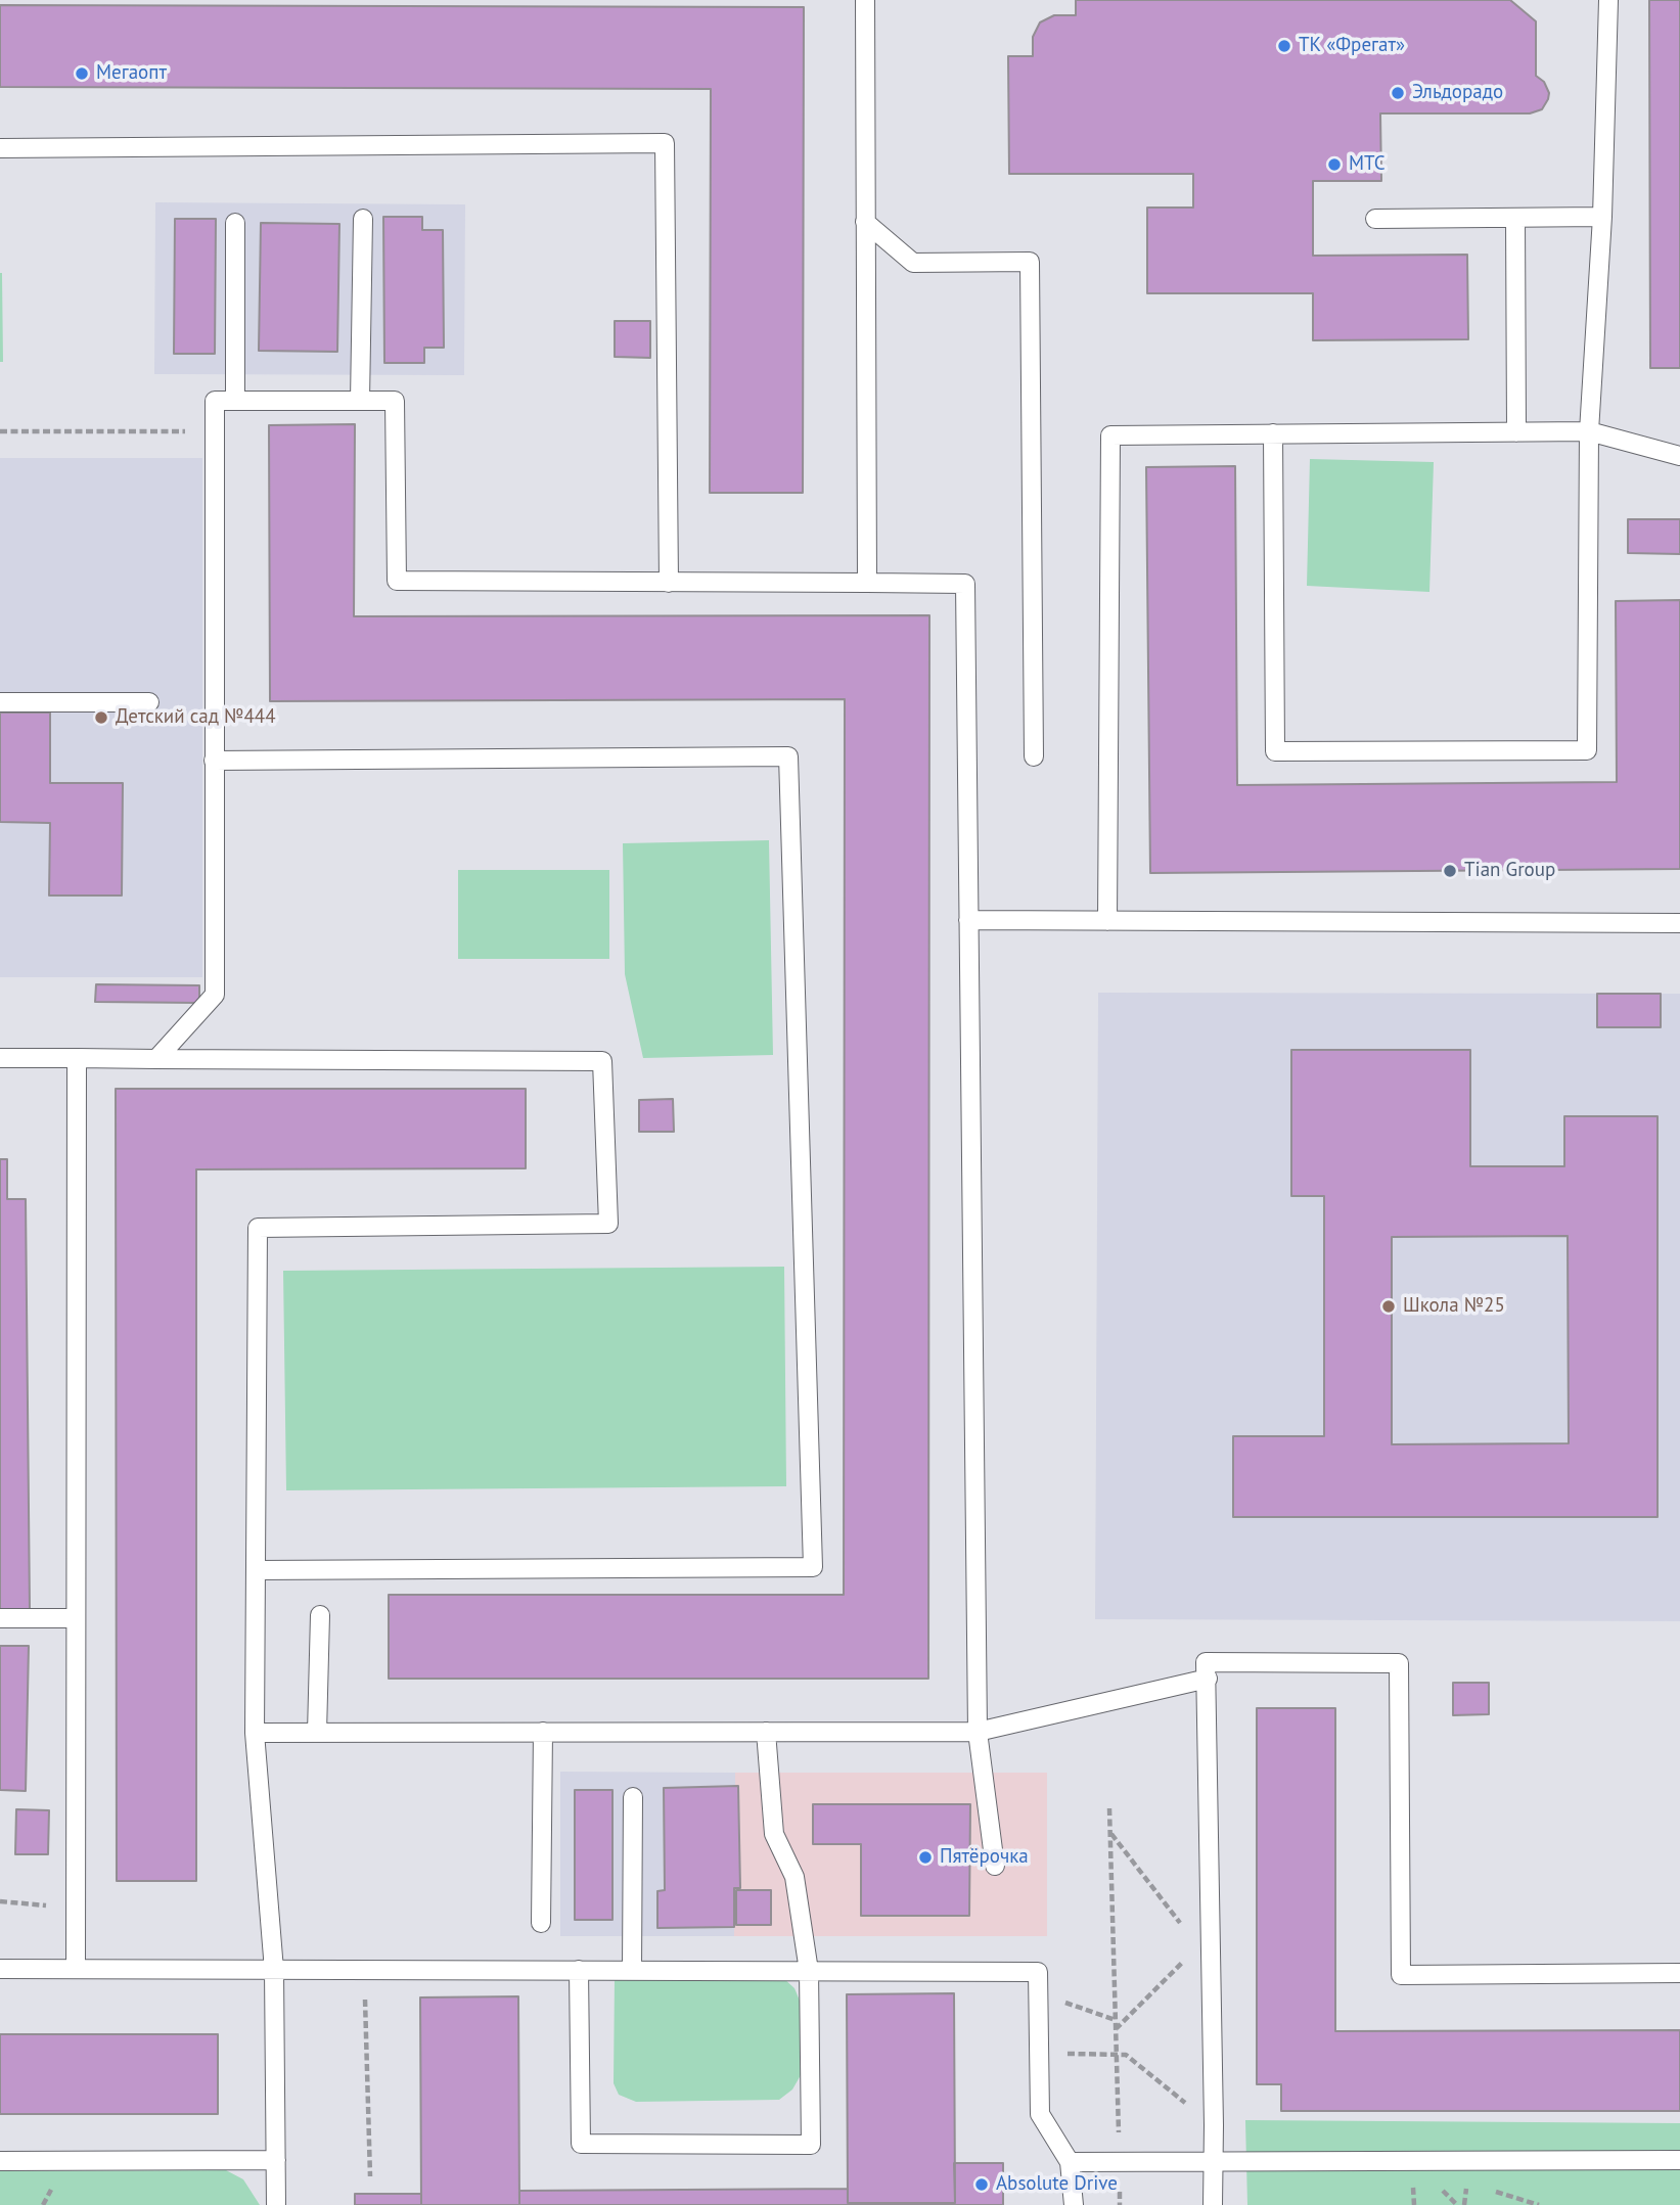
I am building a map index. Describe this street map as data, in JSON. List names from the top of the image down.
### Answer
{
  "places": [
    "ТК «Фрегат»",
    "Мегаопт",
    "Эльдорадо",
    "МТС",
    "Детский сад №444",
    "Tian Group",
    "Школа №25",
    "Пятёрочка",
    "Absolute Drive"
  ]
}
